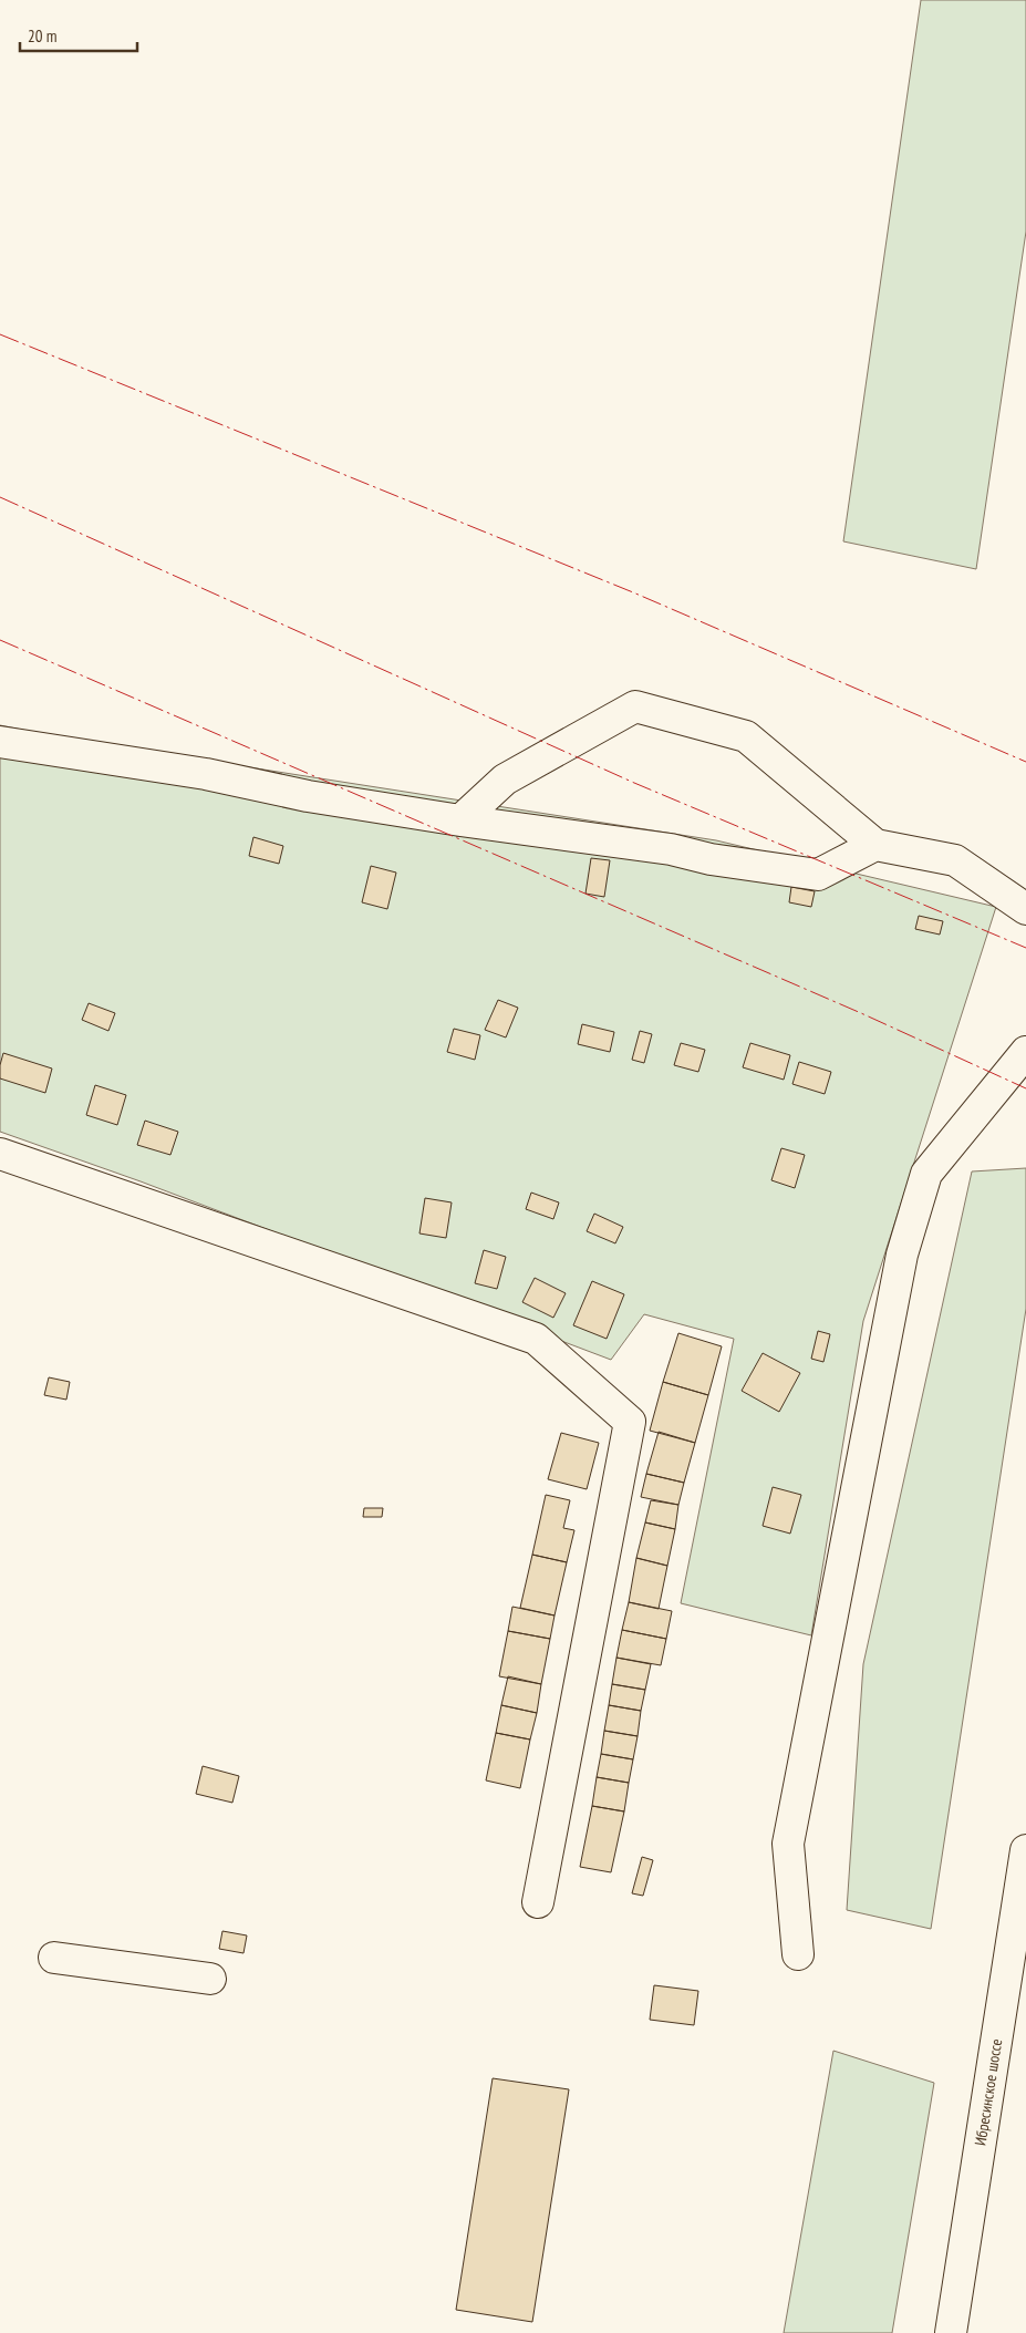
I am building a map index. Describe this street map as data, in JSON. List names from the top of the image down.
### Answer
{
  "streets": {
    "main road": ["Ибресинское шоссе"]
  },
  "scale_bar": "20 m"
}
